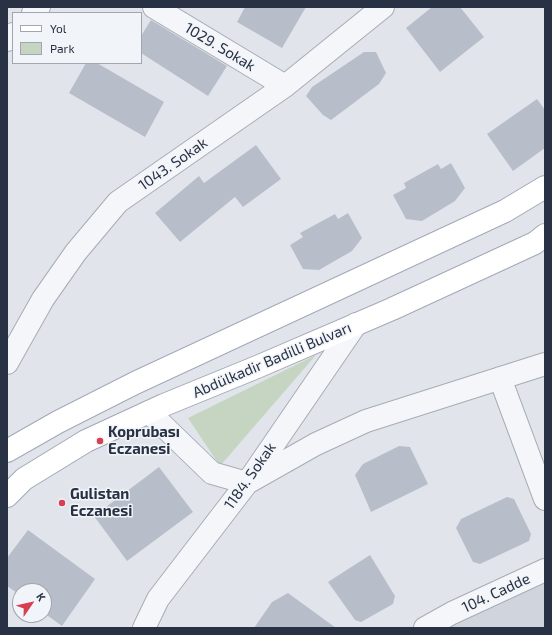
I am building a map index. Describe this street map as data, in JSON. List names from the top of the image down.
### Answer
{
  "streets": {
    "main road": ["Abdülkadir Badilli Bulvarı"],
    "street": [
      "1029. Sokak",
      "1043. Sokak",
      "1184. Sokak",
      "104. Cadde"
    ]
  },
  "crossings": [
    ["1029. Sokak", "1043. Sokak"],
    ["Abdülkadir Badilli Bulvarı", "1184. Sokak"]
  ],
  "places": ["Koprubası Eczanesi", "Gulistan Eczanesi"],
  "legend": ["Yol", "Park"],
  "north": "top right"
}
